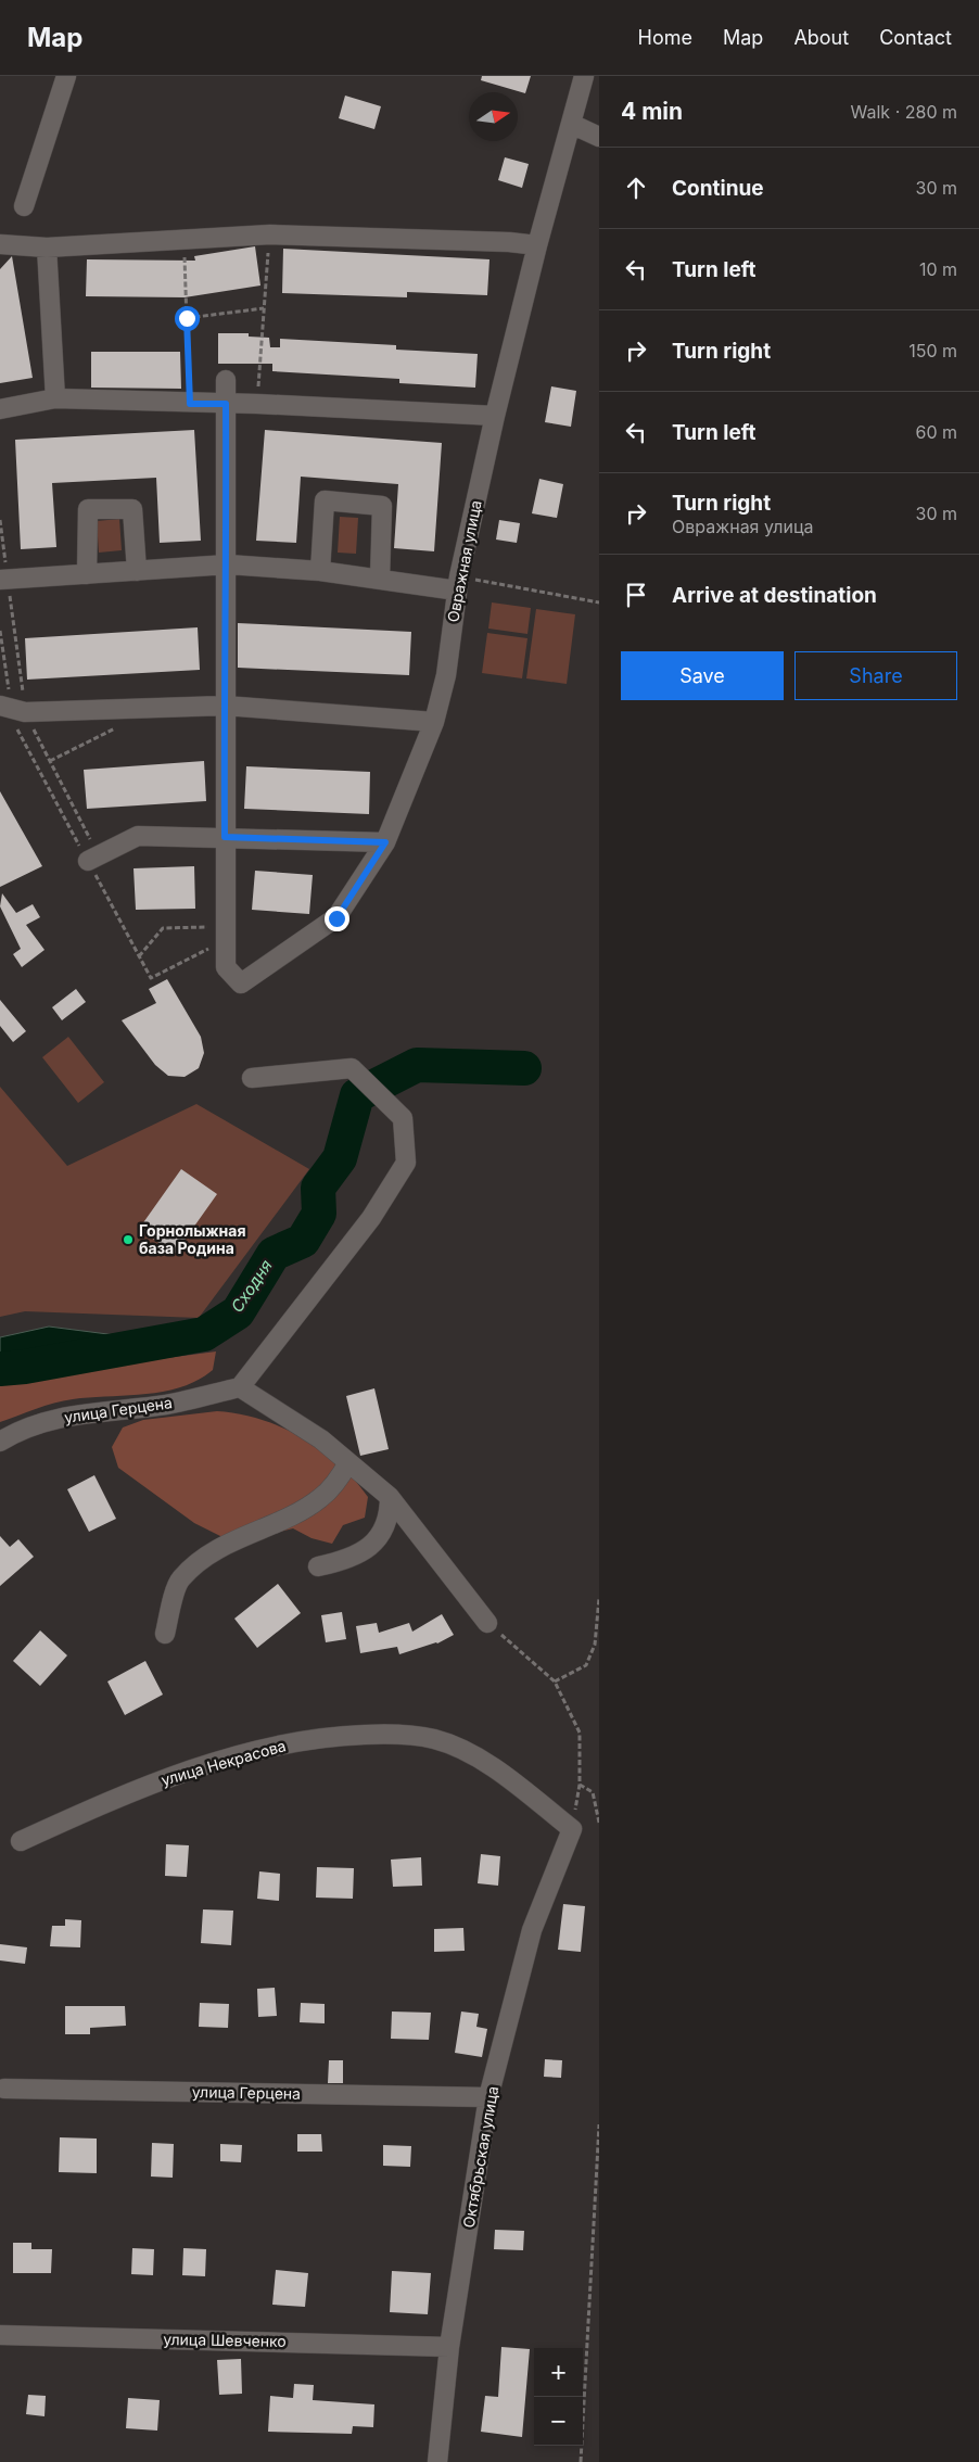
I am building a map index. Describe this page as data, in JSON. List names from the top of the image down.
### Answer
{
  "streets": {
    "street": [
      "Овражная улица",
      "улица Герцена",
      "улица Некрасова",
      "Октябрьская улица",
      "улица Шевченко"
    ]
  },
  "crossings": [
    ["улица Герцена", "Октябрьская улица"],
    ["улица Некрасова", "Октябрьская улица"],
    ["Октябрьская улица", "улица Шевченко"]
  ],
  "water": ["Сходня"],
  "places": ["Горнолыжная база Родина"],
  "north": "right",
  "page": {
    "header": "Map",
    "nav": [
      "Home",
      "Map",
      "About",
      "Contact"
    ],
    "heading": ["4 min", "Walk · 280 m"],
    "list": [
      ["Continue", "30 m"],
      ["Turn left", "10 m"],
      ["Turn right", "150 m"],
      ["Turn left", "60 m"],
      ["Turn right", "Овражная улица", "30 m"],
      "Arrive at destination"
    ],
    "buttons": ["Save", "Share"],
    "map_buttons": ["+", "−"]
  }
}
